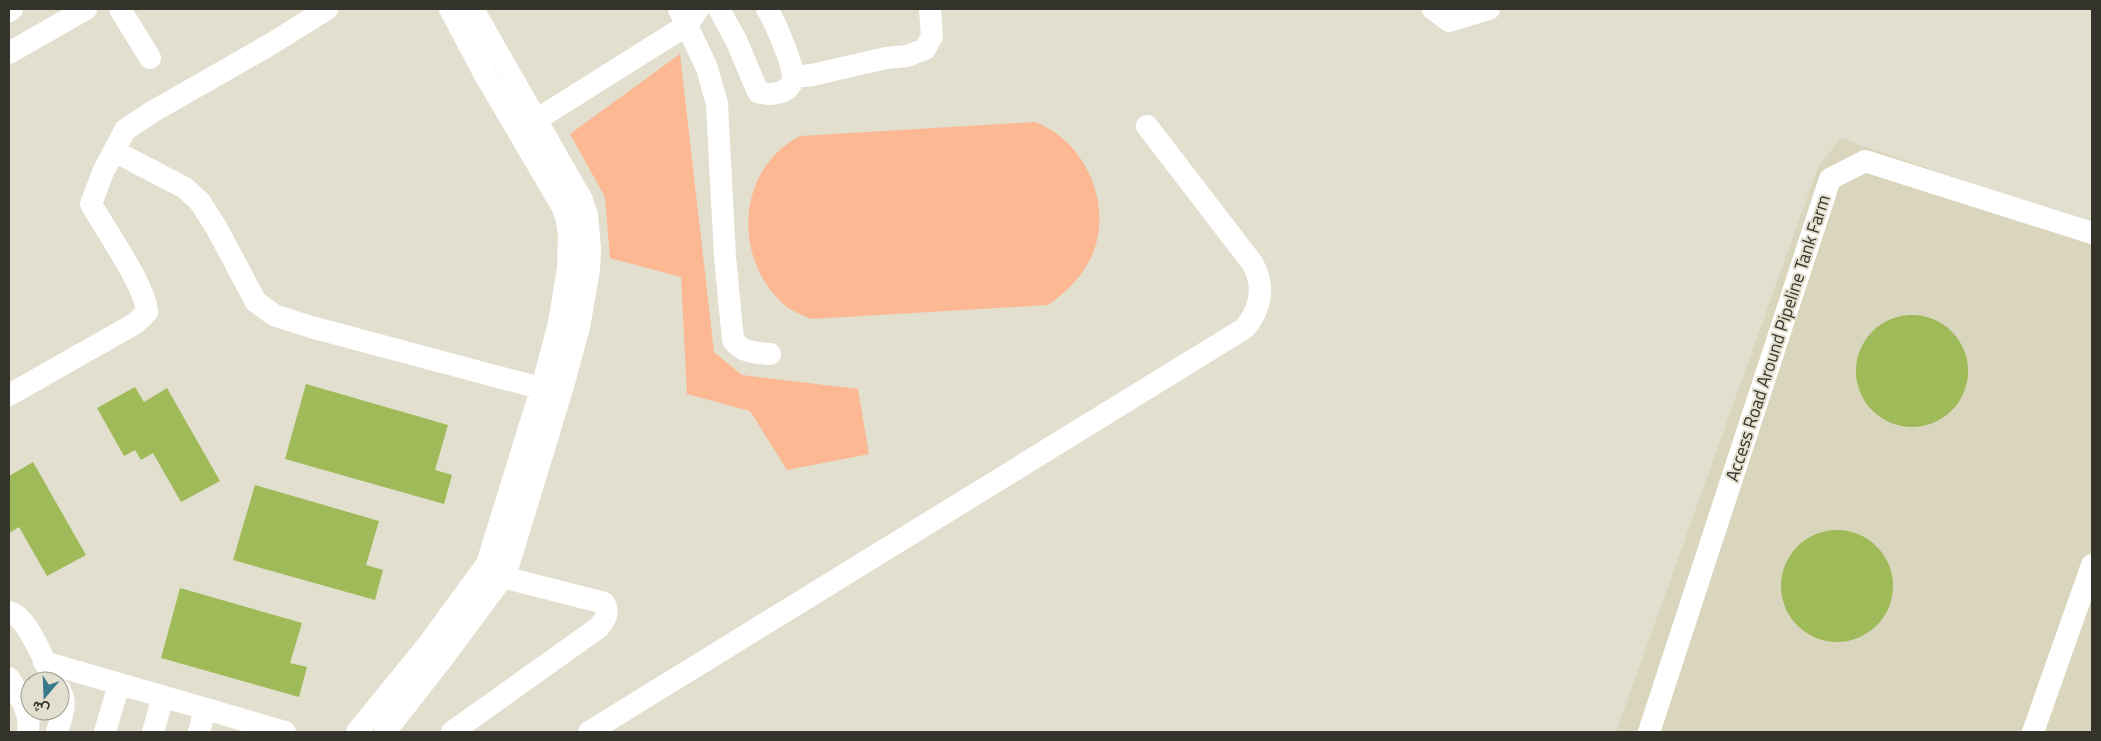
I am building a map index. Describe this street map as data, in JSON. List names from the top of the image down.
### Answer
{
  "streets": {
    "street": ["Access Road Around Pipeline Tank Farm"]
  },
  "north": "bottom"
}
